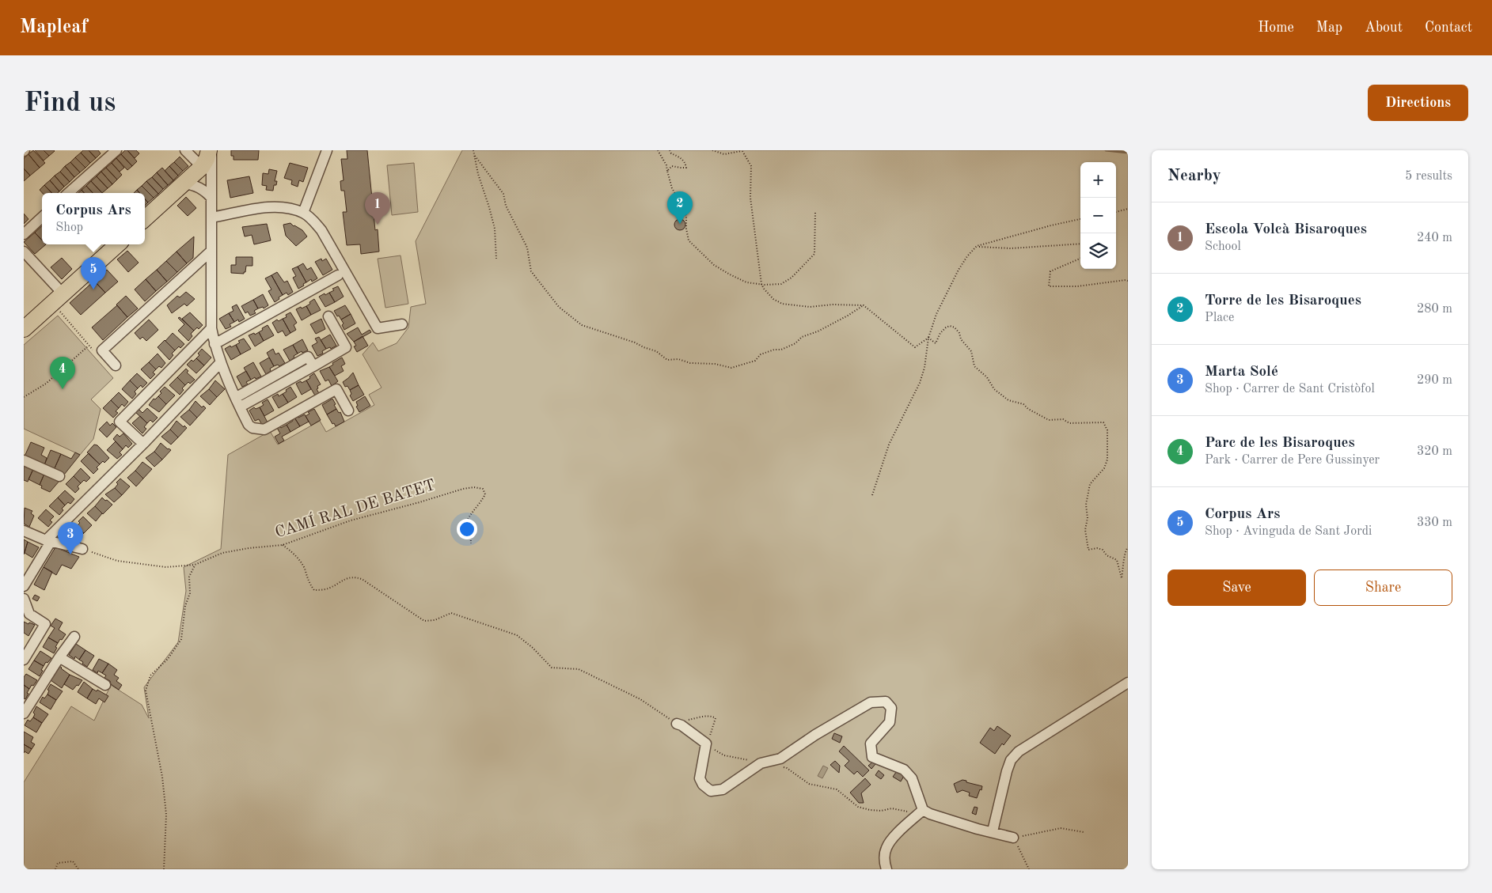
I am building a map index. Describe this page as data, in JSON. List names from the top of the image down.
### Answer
{
  "streets": {
    "path": ["CAMÍ RAL DE BATET"]
  },
  "page": {
    "header": "Mapleaf",
    "nav": [
      "Home",
      "Map",
      "About",
      "Contact"
    ],
    "buttons": [
      "Directions",
      ["Save", "Share"]
    ],
    "title": "Find us",
    "heading": ["Nearby", "5 results"],
    "map_buttons": ["+", "−"],
    "pins": [
      "2",
      "1",
      "5",
      "4",
      "3"
    ],
    "popup": ["Corpus Ars", "Shop"],
    "list": [
      {
        "mark": "1",
        "name": "Escola Volcà Bisaroques",
        "note": "School",
        "value": "240 m"
      },
      {
        "mark": "2",
        "name": "Torre de les Bisaroques",
        "note": "Place",
        "value": "280 m"
      },
      {
        "mark": "3",
        "name": "Marta Solé",
        "note": "Shop · Carrer de Sant Cristòfol",
        "value": "290 m"
      },
      {
        "mark": "4",
        "name": "Parc de les Bisaroques",
        "note": "Park · Carrer de Pere Gussinyer",
        "value": "320 m"
      },
      {
        "mark": "5",
        "name": "Corpus Ars",
        "note": "Shop · Avinguda de Sant Jordi",
        "value": "330 m"
      }
    ]
  }
}
